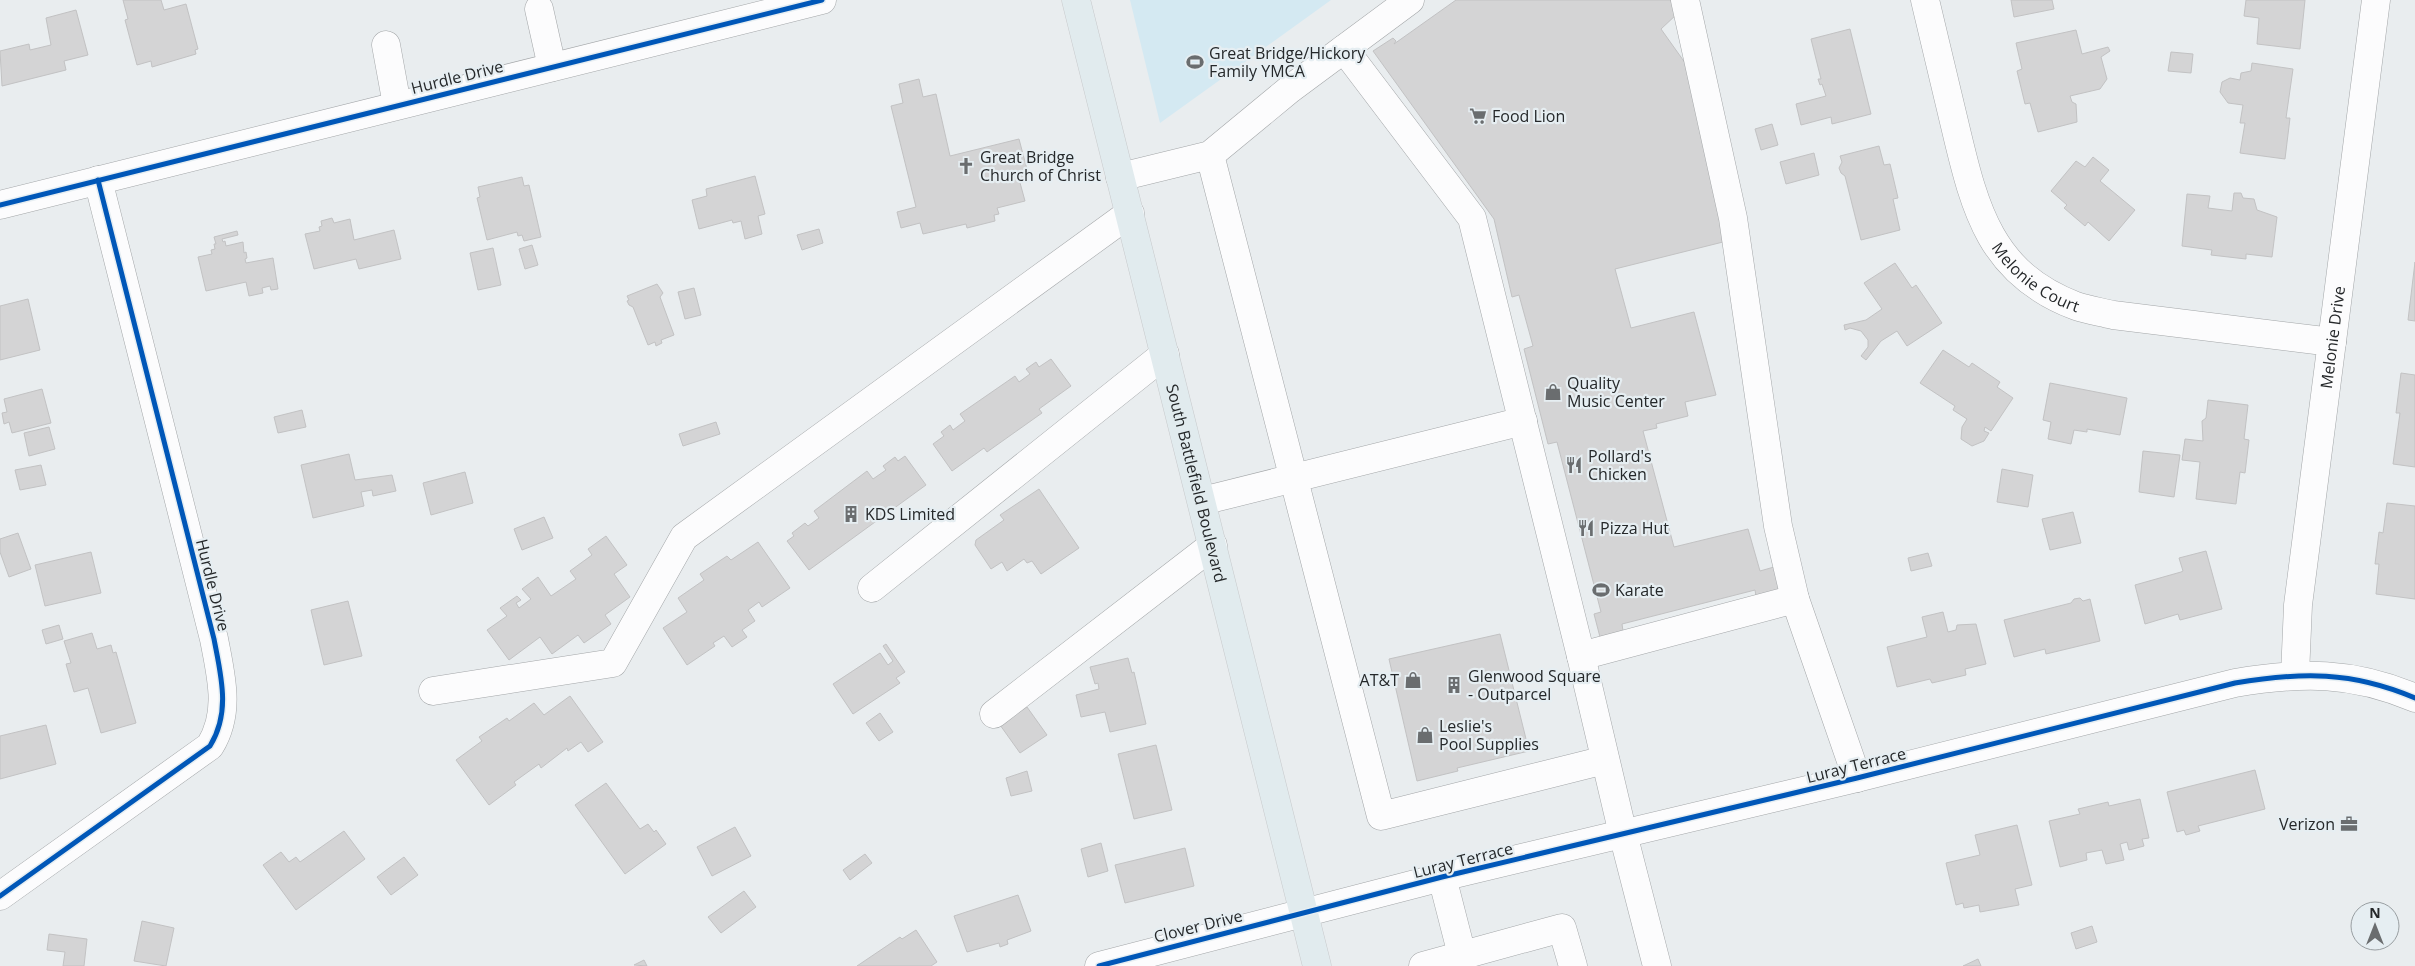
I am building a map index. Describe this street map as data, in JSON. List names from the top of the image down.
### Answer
{
  "streets": {
    "main road": ["South Battlefield Boulevard"],
    "street": [
      "Hurdle Drive",
      "Melonie Court",
      "Melonie Drive",
      "Luray Terrace",
      "Clover Drive"
    ]
  },
  "crossings": [
    ["Melonie Court", "Melonie Drive"],
    ["Melonie Drive", "Luray Terrace"],
    ["South Battlefield Boulevard", "Luray Terrace"],
    ["South Battlefield Boulevard", "Clover Drive"],
    ["Luray Terrace", "Clover Drive"]
  ],
  "places": {
    "sports": ["Great Bridge/Hickory Family YMCA", "Karate"],
    "supermarket": ["Food Lion"],
    "church": ["Great Bridge Church of Christ"],
    "shop": ["Quality Music Center", "AT&T", "Leslie's Pool Supplies"],
    "restaurant": ["Pollard's Chicken", "Pizza Hut"],
    "building": ["KDS Limited", "Glenwood Square - Outparcel"],
    "office": ["Verizon"]
  },
  "north": "top"
}
